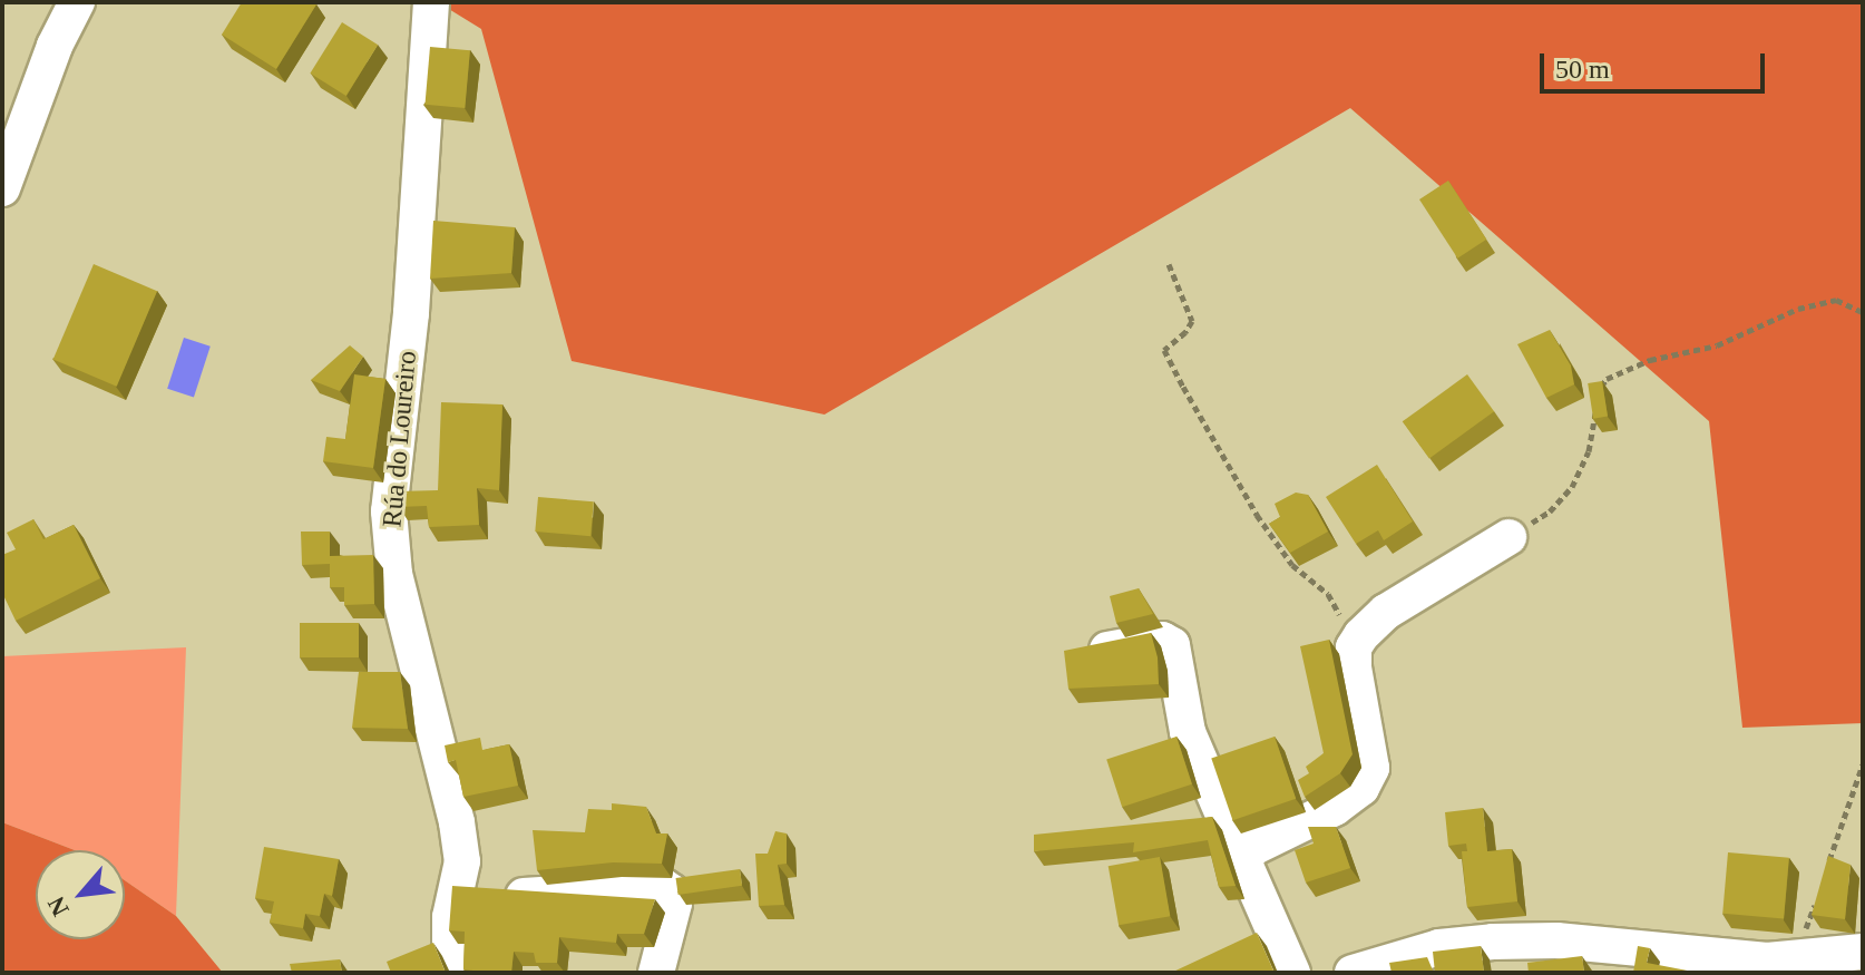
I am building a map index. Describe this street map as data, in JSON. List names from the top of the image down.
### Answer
{
  "streets": {
    "street": ["Rúa do Loureiro"]
  },
  "scale_bar": "50 m",
  "north": "bottom left"
}
